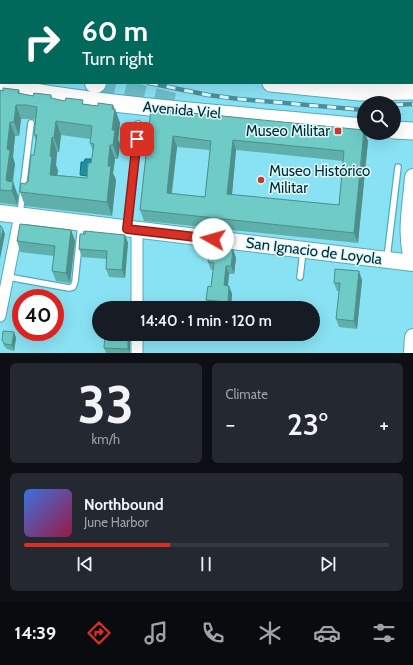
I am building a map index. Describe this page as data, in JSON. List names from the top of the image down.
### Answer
{
  "streets": {
    "main road": ["Avenida Viel"],
    "street": ["San Ignacio de Loyola"]
  },
  "places": {
    "transit": ["Museo Militar"],
    "other": ["Museo Histórico Militar"]
  },
  "page": {
    "turn": ["60 m", "Turn right"],
    "limit": "40",
    "trip": "14:40 · 1 min · 120 m",
    "tile": [
      ["33", "km/h"],
      "Climate"
    ],
    "heat": ["−", "23°", "+"],
    "song": ["Northbound", "June Harbor"],
    "tabs": "14:39"
  }
}
